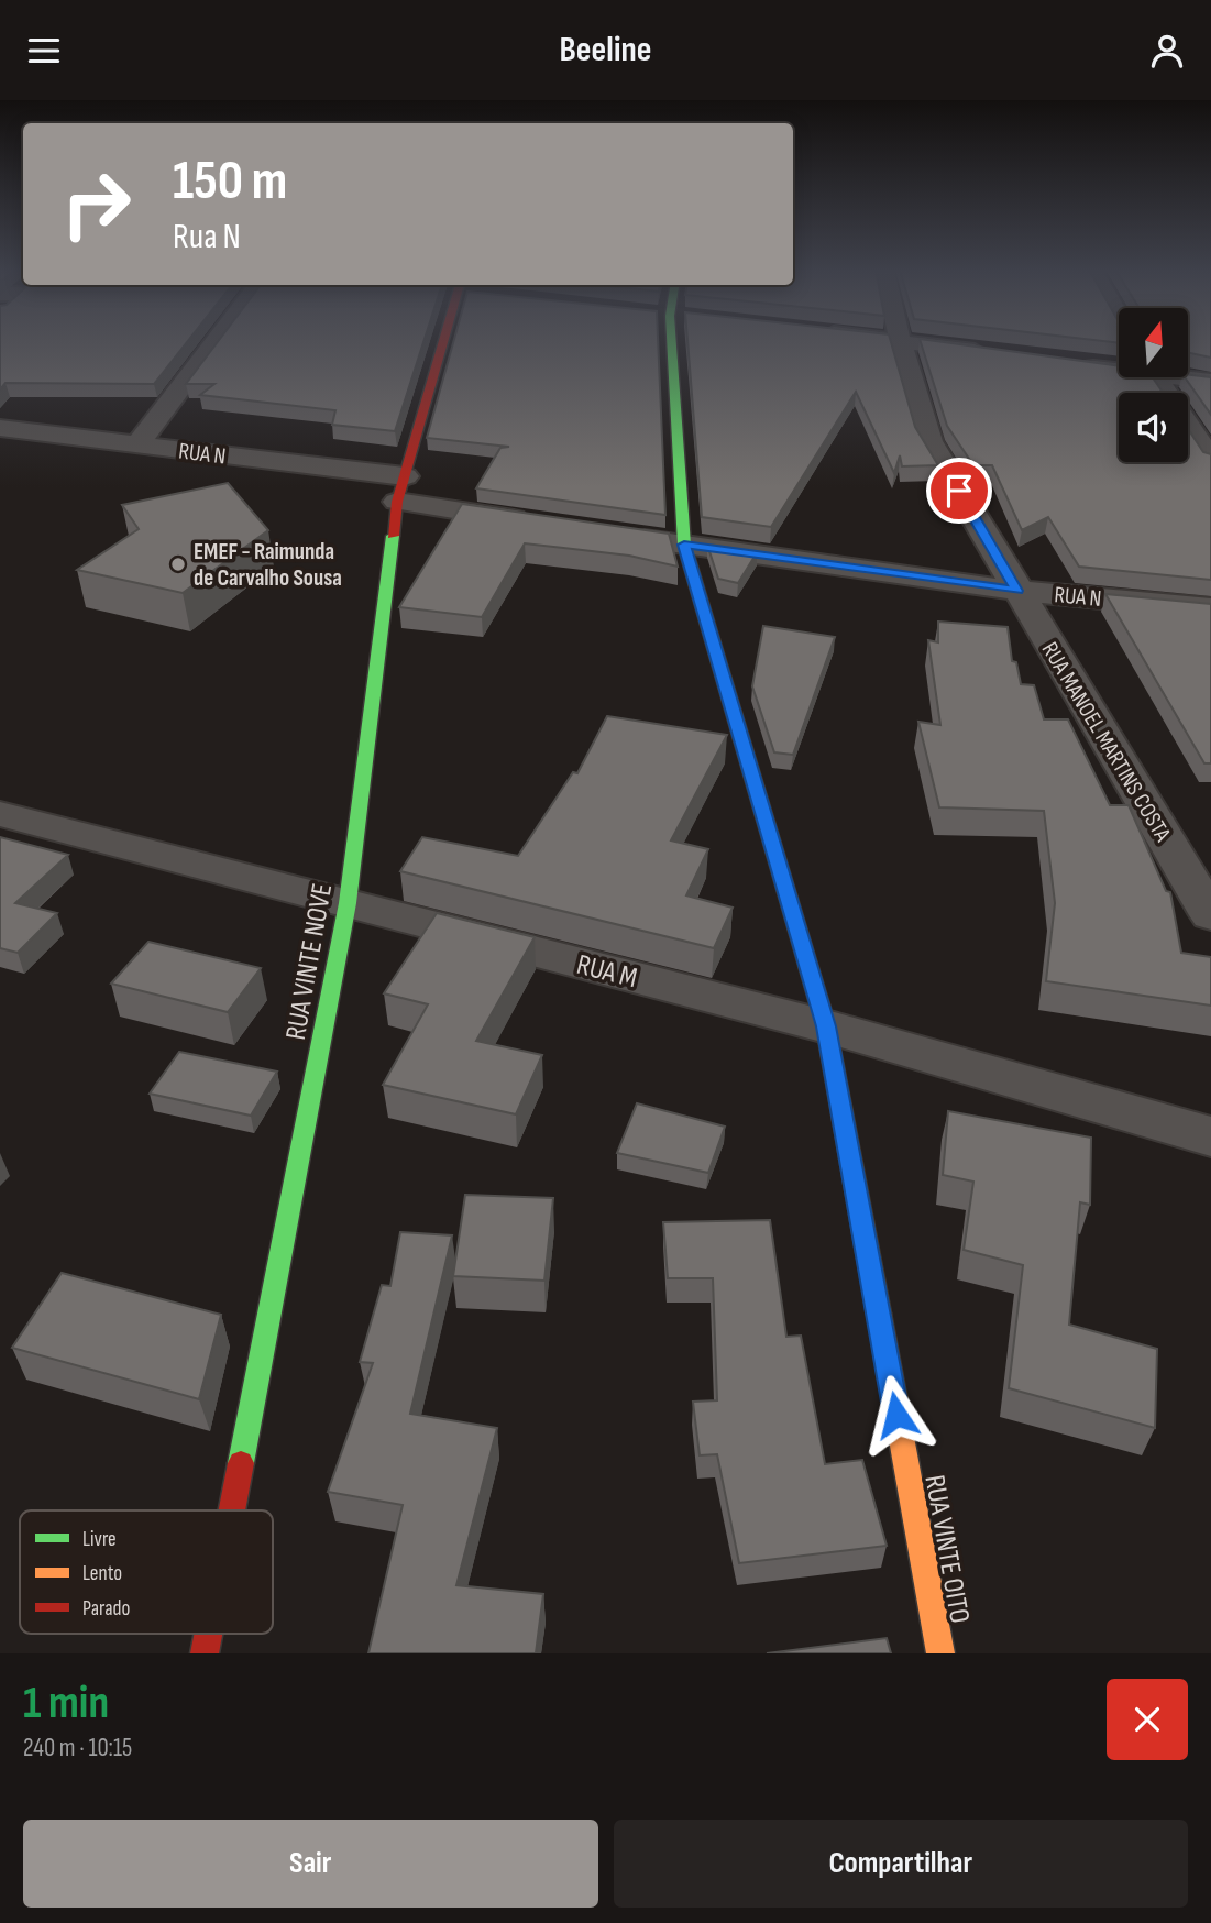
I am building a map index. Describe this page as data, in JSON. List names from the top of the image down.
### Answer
{
  "streets": {
    "street": [
      "RUA N",
      "RUA MANOEL MARTINS COSTA",
      "RUA VINTE NOVE",
      "RUA M",
      "RUA VINTE OITO"
    ]
  },
  "crossings": [
    ["RUA N", "RUA MANOEL MARTINS COSTA"],
    ["RUA N", "RUA VINTE NOVE"],
    ["RUA N", "RUA VINTE OITO"],
    ["RUA VINTE NOVE", "RUA M"],
    ["RUA M", "RUA VINTE OITO"]
  ],
  "places": ["EMEF - Raimunda de Carvalho Sousa"],
  "legend": ["Livre", "Lento", "Parado"],
  "north": "top",
  "page": {
    "header": "Beeline",
    "turn": ["150 m", "Rua N"],
    "heading": ["1 min", "240 m · 10:15"],
    "buttons": ["Sair", "Compartilhar"]
  }
}
